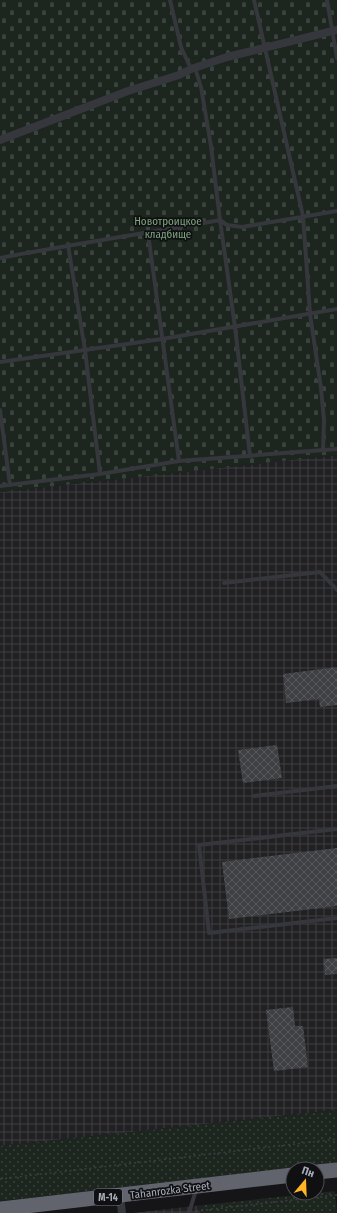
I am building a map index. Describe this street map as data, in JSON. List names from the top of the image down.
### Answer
{
  "streets": {
    "highway": ["Tahanrozka Street", "М-14"]
  },
  "parks": ["Новотроицкое кладбище"],
  "north": "top"
}
